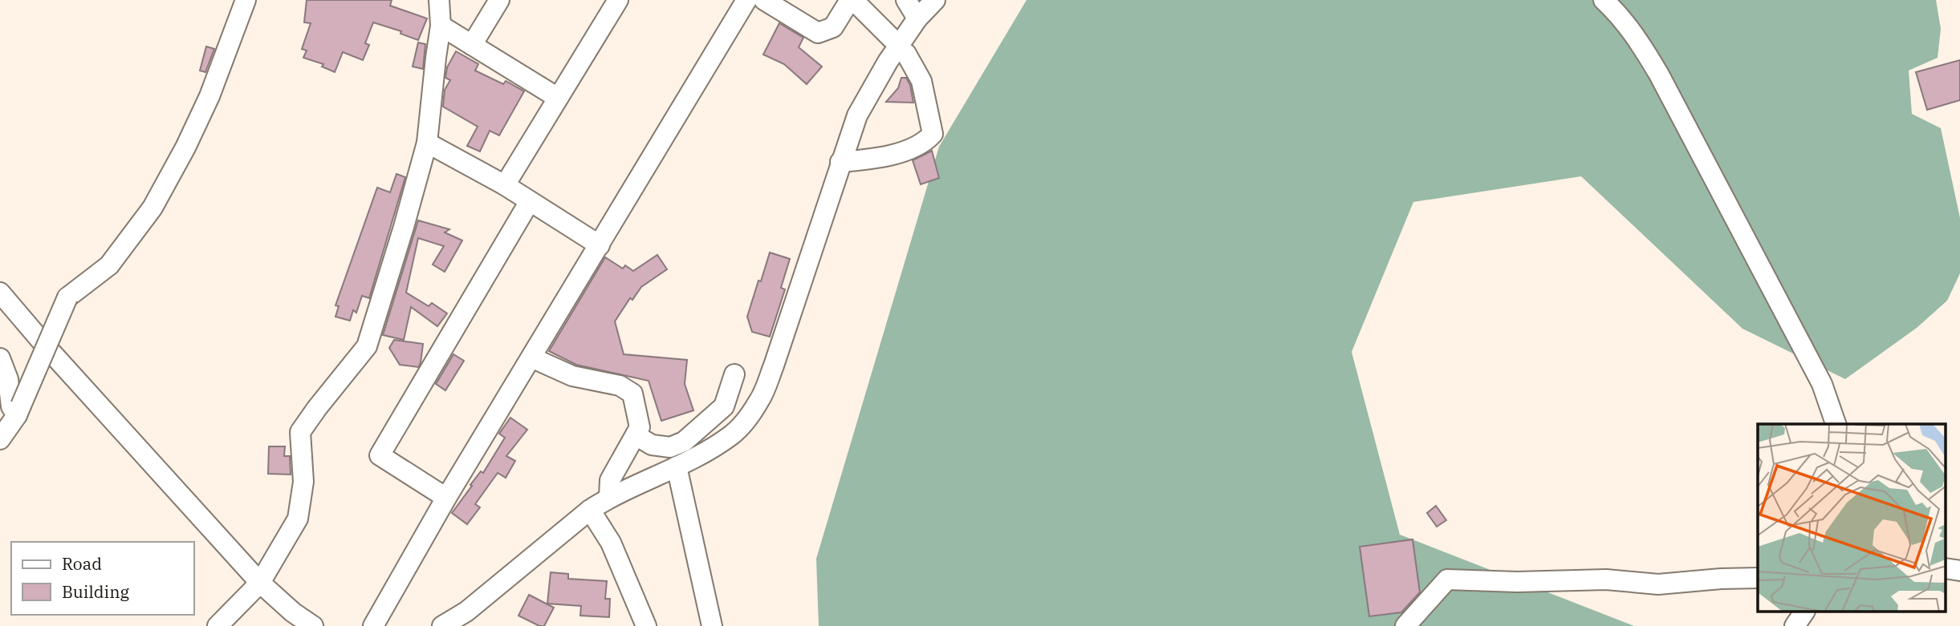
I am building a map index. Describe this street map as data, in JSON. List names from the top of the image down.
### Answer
{
  "legend": ["Road", "Building"]
}
